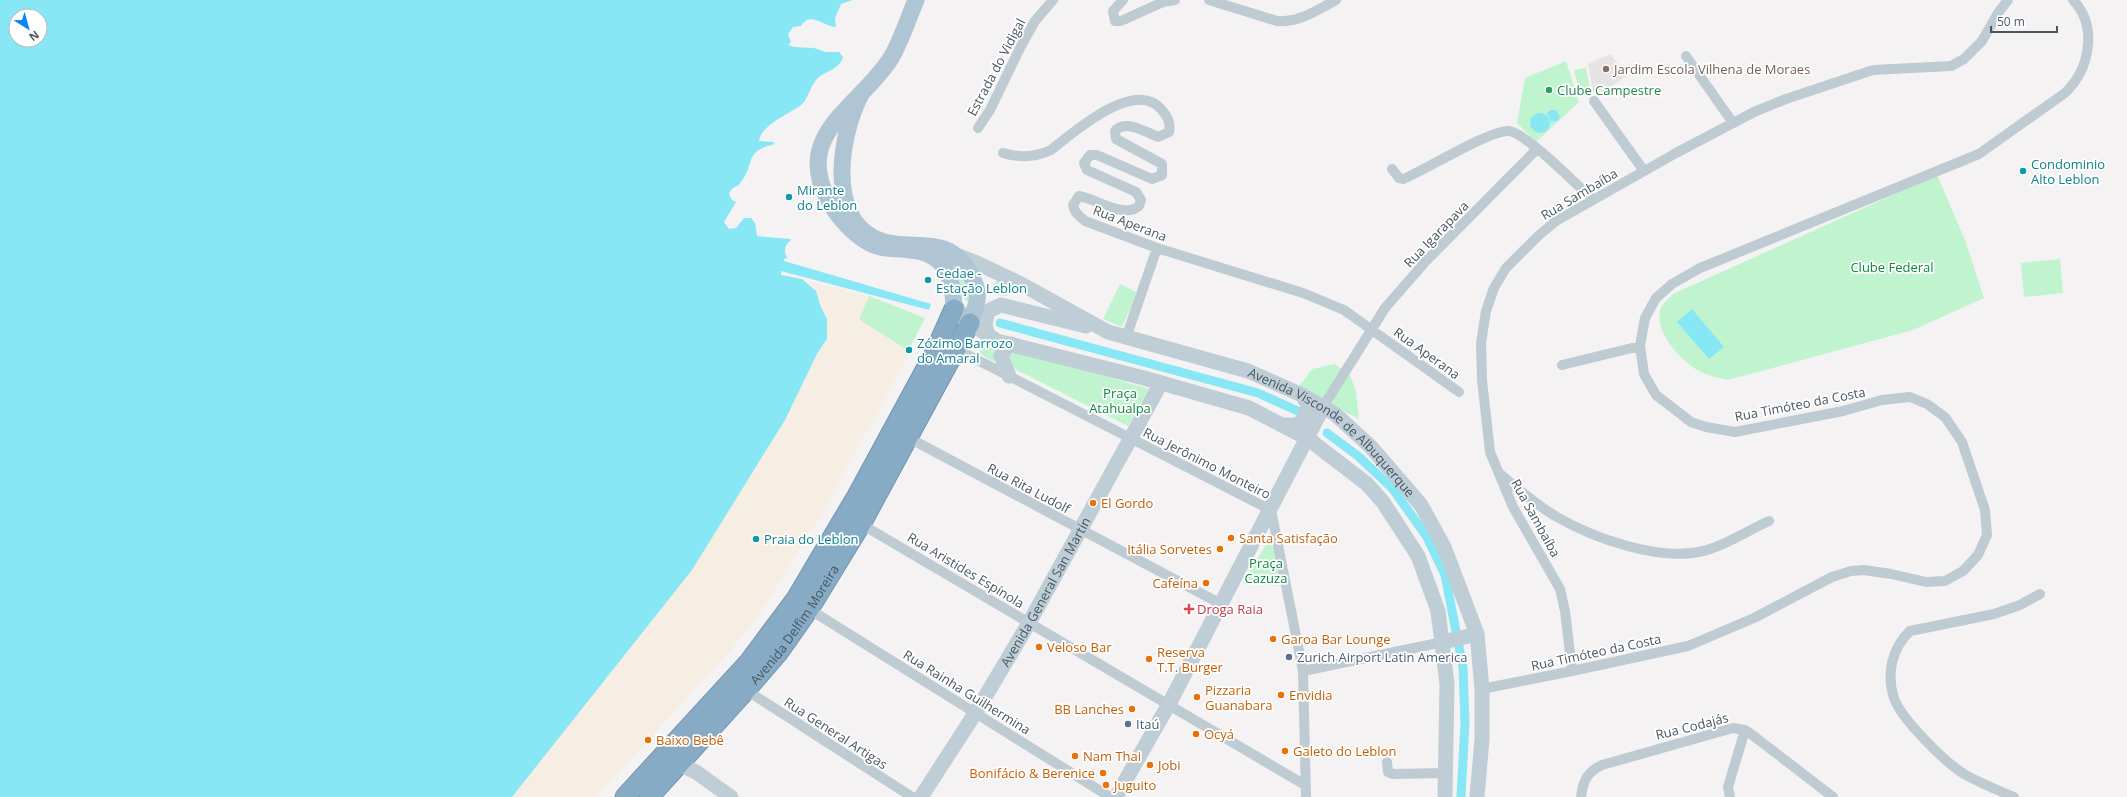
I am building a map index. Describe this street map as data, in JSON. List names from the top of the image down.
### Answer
{
  "streets": {
    "highway": ["Avenida Delfim Moreira"],
    "main road": ["Avenida Visconde de Albuquerque", "Avenida General San Martin"],
    "street": [
      "Estrada do Vidigal",
      "Rua Sambaíba",
      "Rua Aperana",
      "Rua Igarapava",
      "Rua Timóteo da Costa",
      "Rua Jerônimo Monteiro",
      "Rua Rita Ludolf",
      "Rua Aristides Espínola",
      "Rua Rainha Guilhermina",
      "Rua Codajás",
      "Rua General Artigas"
    ]
  },
  "crossings": [
    ["Rua Sambaíba", "Rua Timóteo da Costa"],
    ["Rua Aperana", "Rua Igarapava"],
    ["Rua Igarapava", "Avenida Visconde de Albuquerque"],
    ["Rua Timóteo da Costa", "Avenida Visconde de Albuquerque"],
    ["Avenida Visconde de Albuquerque", "Avenida General San Martin"],
    ["Avenida Visconde de Albuquerque", "Avenida Delfim Moreira"],
    ["Rua Jerônimo Monteiro", "Avenida General San Martin"],
    ["Rua Jerônimo Monteiro", "Avenida Delfim Moreira"],
    ["Rua Rita Ludolf", "Avenida General San Martin"],
    ["Rua Rita Ludolf", "Avenida Delfim Moreira"],
    ["Rua Aristides Espínola", "Avenida General San Martin"],
    ["Rua Aristides Espínola", "Avenida Delfim Moreira"],
    ["Avenida General San Martin", "Rua Rainha Guilhermina"],
    ["Avenida Delfim Moreira", "Rua Rainha Guilhermina"],
    ["Avenida Delfim Moreira", "Rua General Artigas"]
  ],
  "parks": ["Clube Federal", "Praça Atahualpa", "Praça Cazuza"],
  "places": {
    "other": [
      "Jardim Escola Vilhena de Moraes",
      "Clube Campestre",
      "Condominio Alto Leblon",
      "Mirante do Leblon",
      "Cedae - Estação Leblon",
      "Zózimo Barrozo do Amaral",
      "El Gordo",
      "Santa Satisfação",
      "Praia do Leblon",
      "Itália Sorvetes",
      "Cafeína",
      "Garoa Bar Lounge",
      "Veloso Bar",
      "Zurich Airport Latin America",
      "Reserva T.T. Burger",
      "Envidia",
      "Pizzaria Guanabara",
      "BB Lanches",
      "Itaú",
      "Ocyá",
      "Baixo Bebê",
      "Galeto do Leblon",
      "Nam Thai",
      "Jobi",
      "Bonifácio & Berenice",
      "Juguito"
    ],
    "health": ["Droga Raia"]
  },
  "scale_bar": "50 m",
  "north": "bottom right"
}
